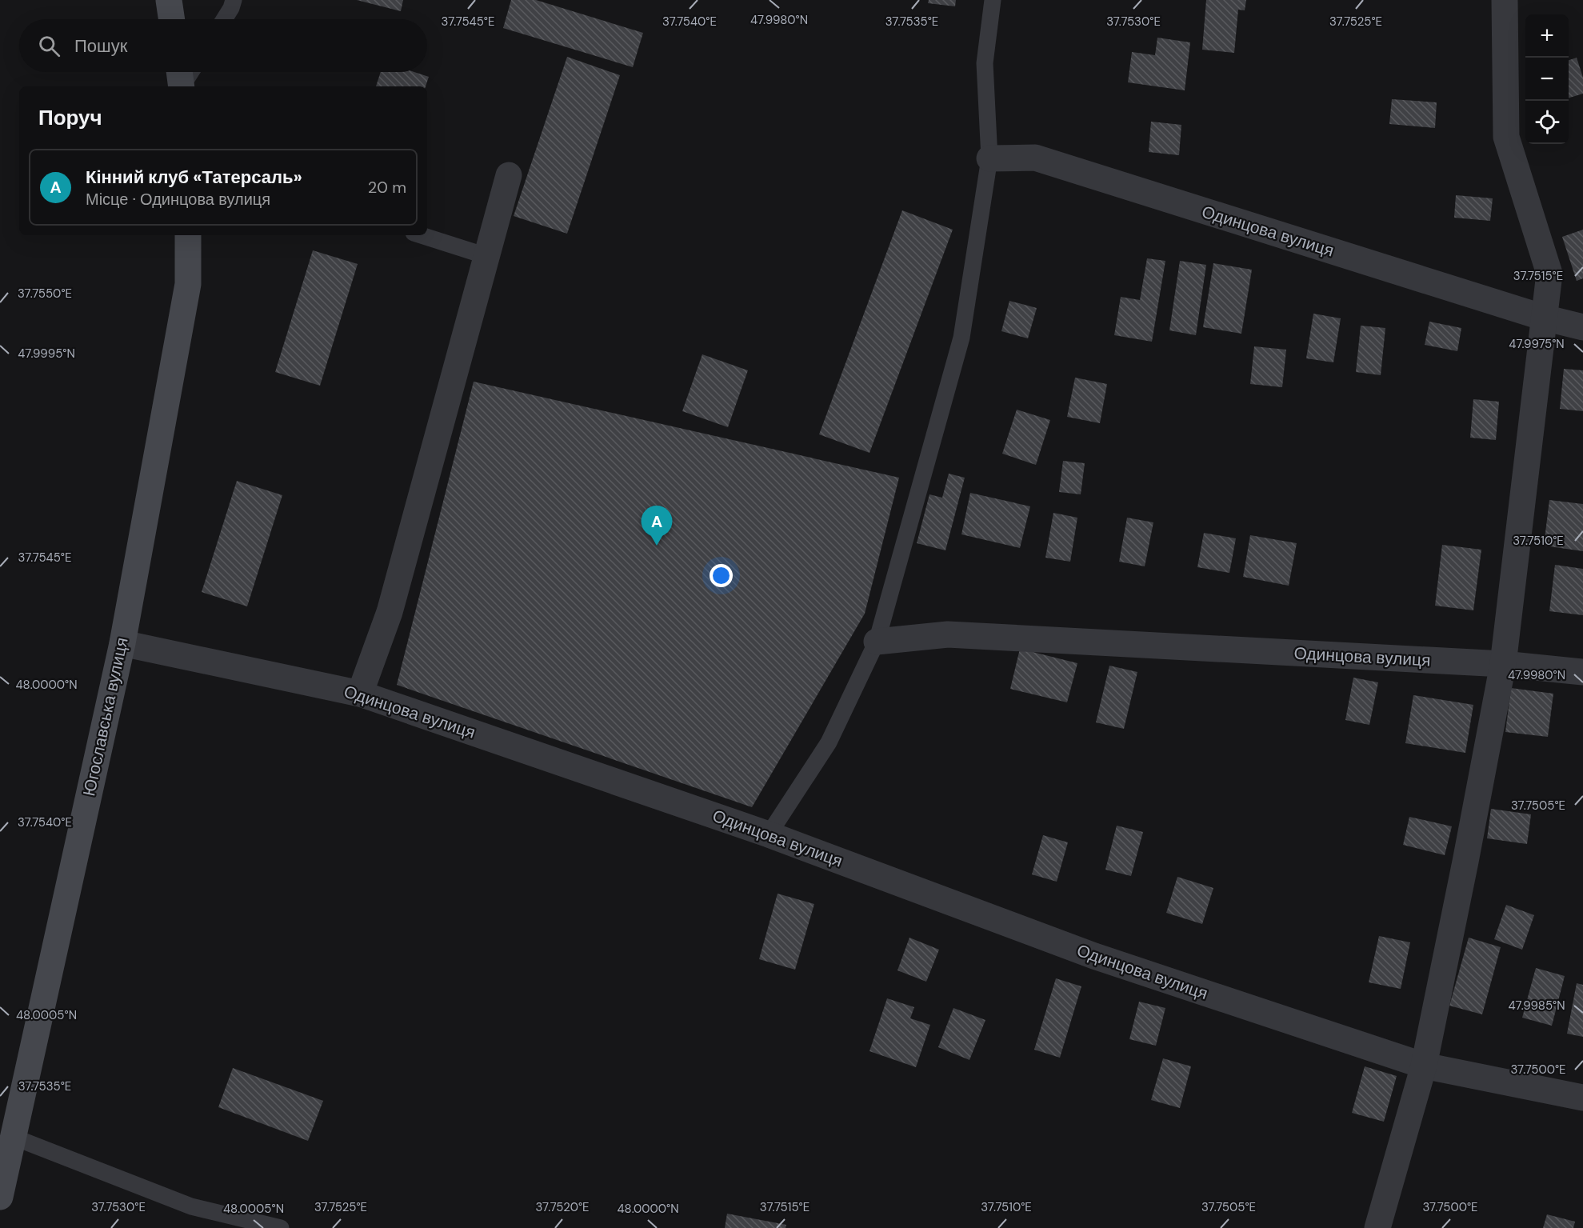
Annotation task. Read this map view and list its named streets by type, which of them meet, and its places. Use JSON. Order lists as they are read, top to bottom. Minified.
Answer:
{"streets":{"main road":["Югославська вулиця"],"street":["Одинцова вулиця"]},"crossings":[["Одинцова вулиця","Югославська вулиця"]],"page":{"map_buttons":["+","−"],"search":"Пошук","heading":"Поруч","list":[{"mark":"A","name":"Кінний клуб «Татерсаль»","note":"Місце · Одинцова вулиця","value":"20 m"}],"pins":"A"},"coordinates":["47.9980°N","37.7545°E","37.7540°E","37.7535°E","37.7530°E","37.7525°E","37.7515°E","37.7550°E","47.9975°N","47.9995°N","37.7510°E","48.0000°N","37.7505°E","47.9985°N","48.0005°N","37.7500°E","37.7520°E"]}
